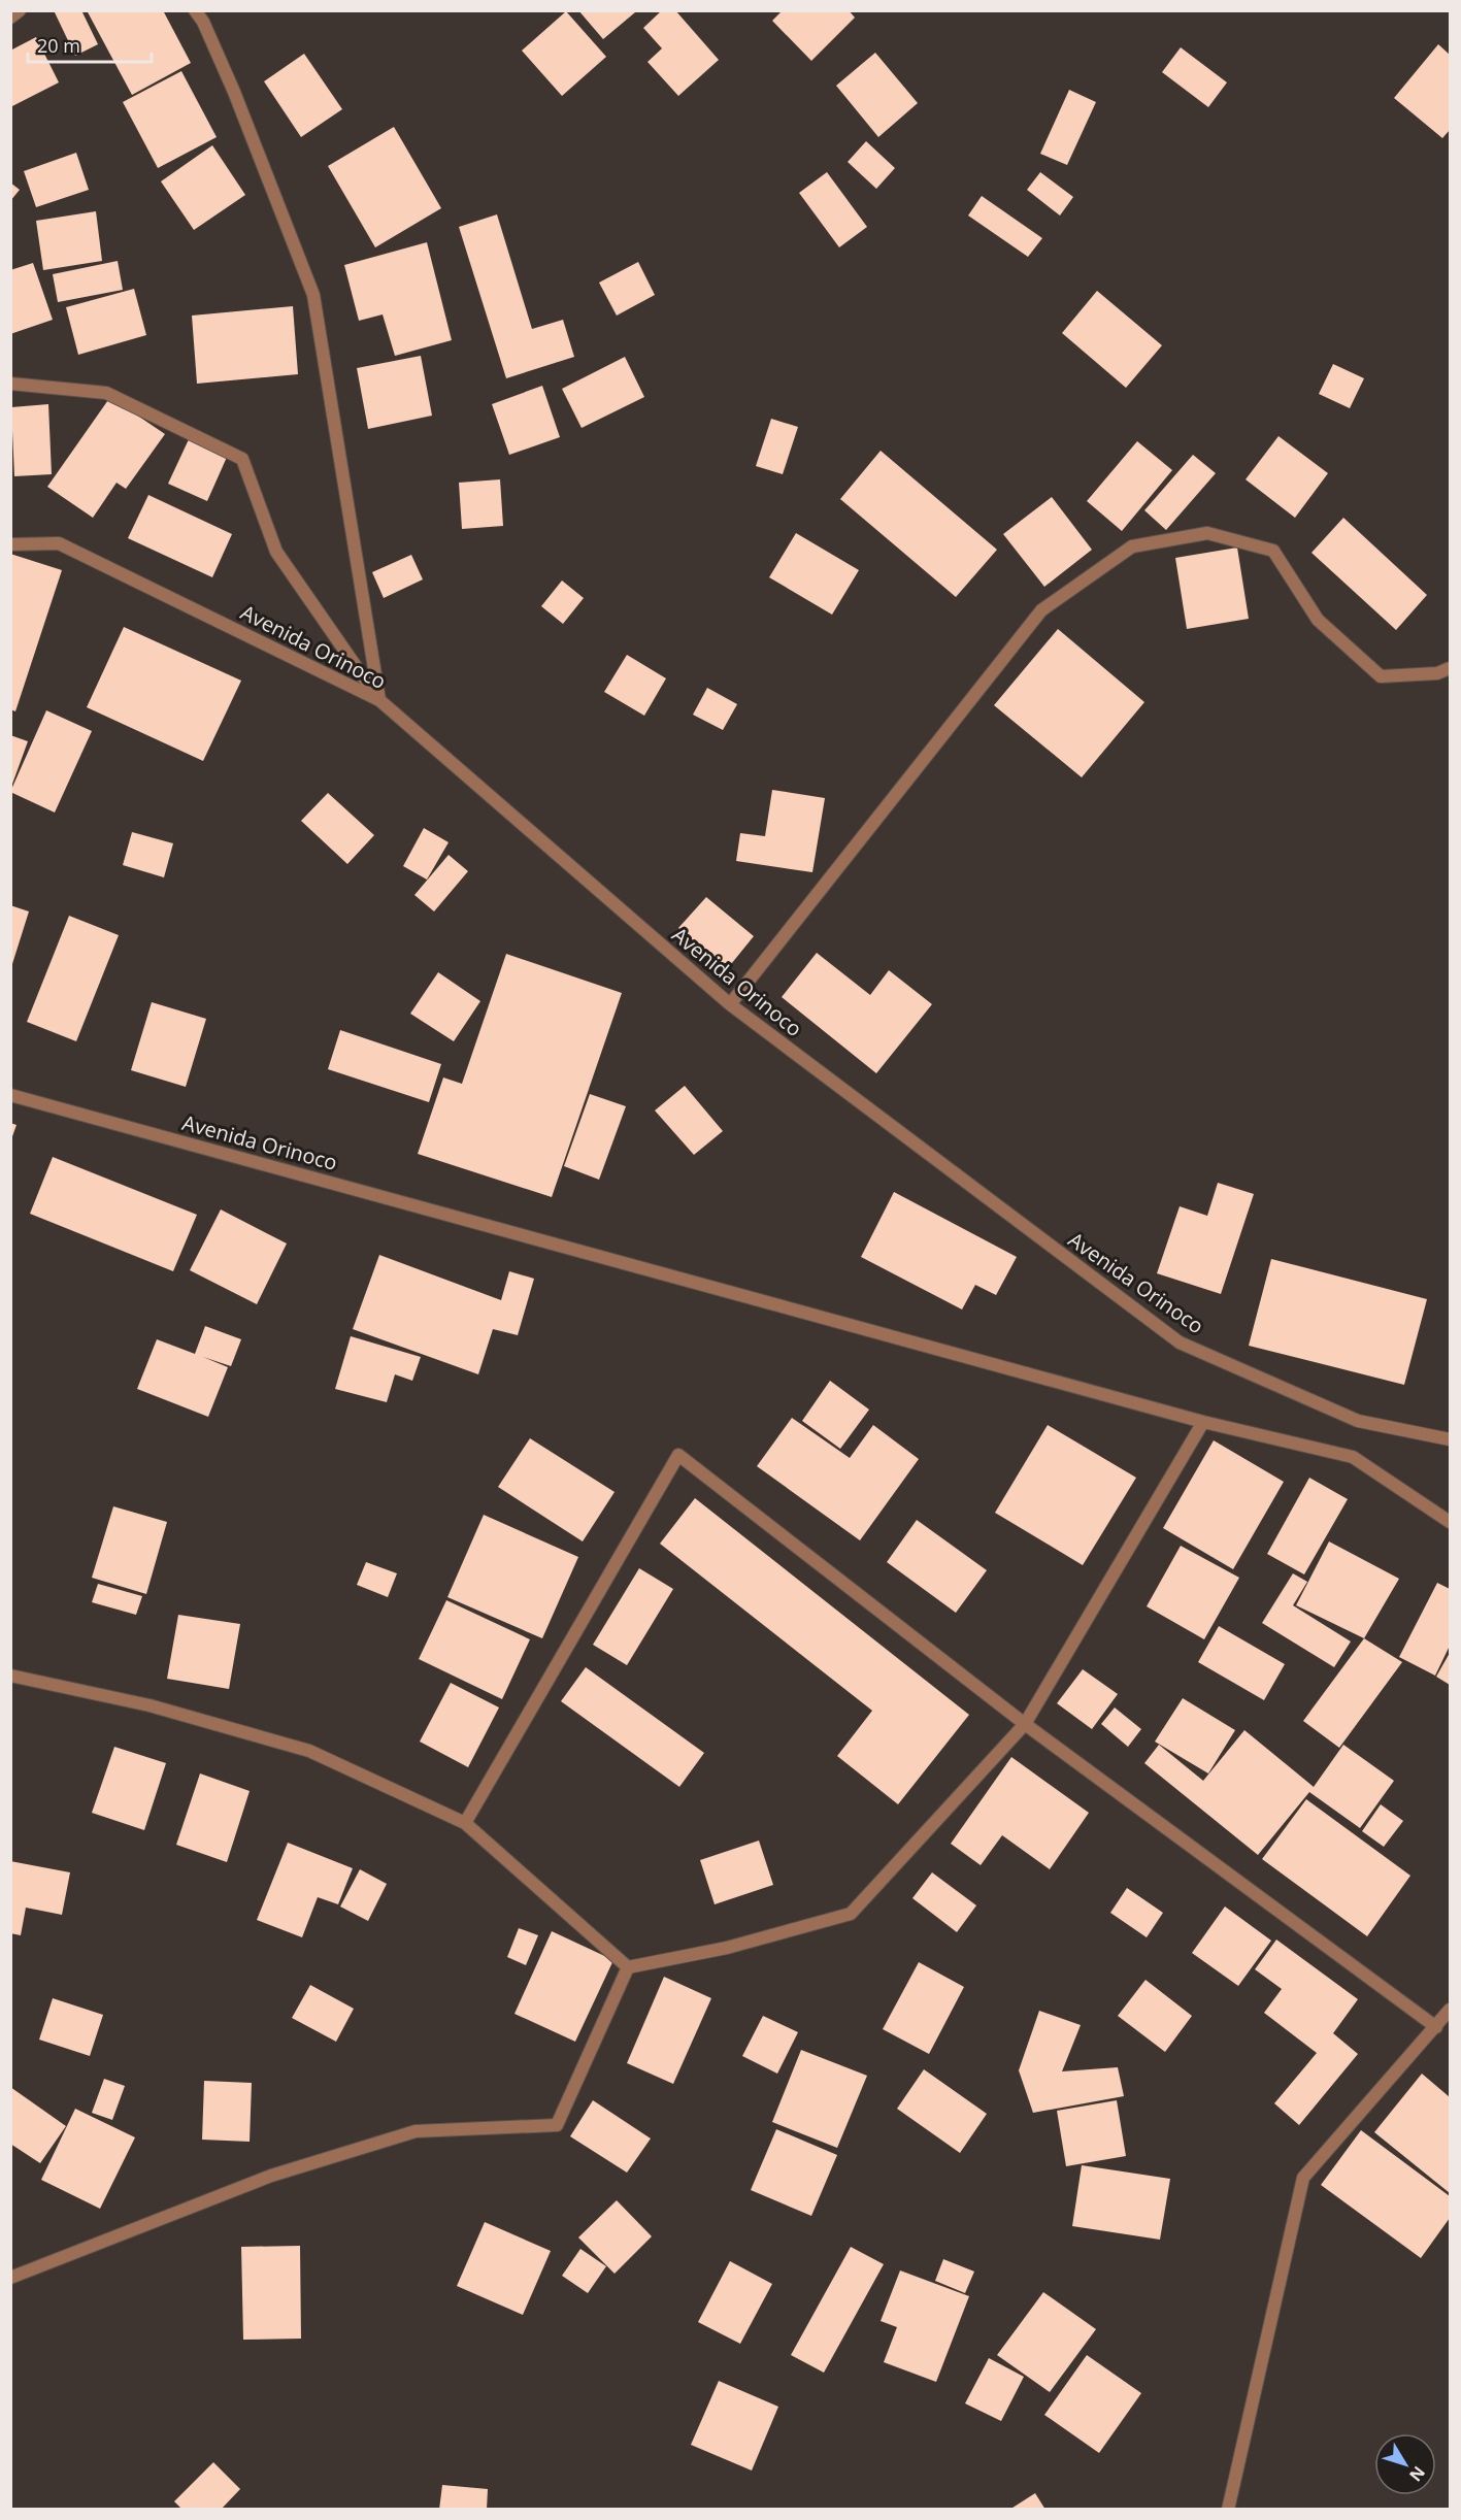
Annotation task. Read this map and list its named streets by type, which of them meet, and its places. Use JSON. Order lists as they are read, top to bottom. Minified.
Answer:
{"streets":{"street":["Avenida Orinoco"]},"scale_bar":"20 m","north":"bottom right"}
